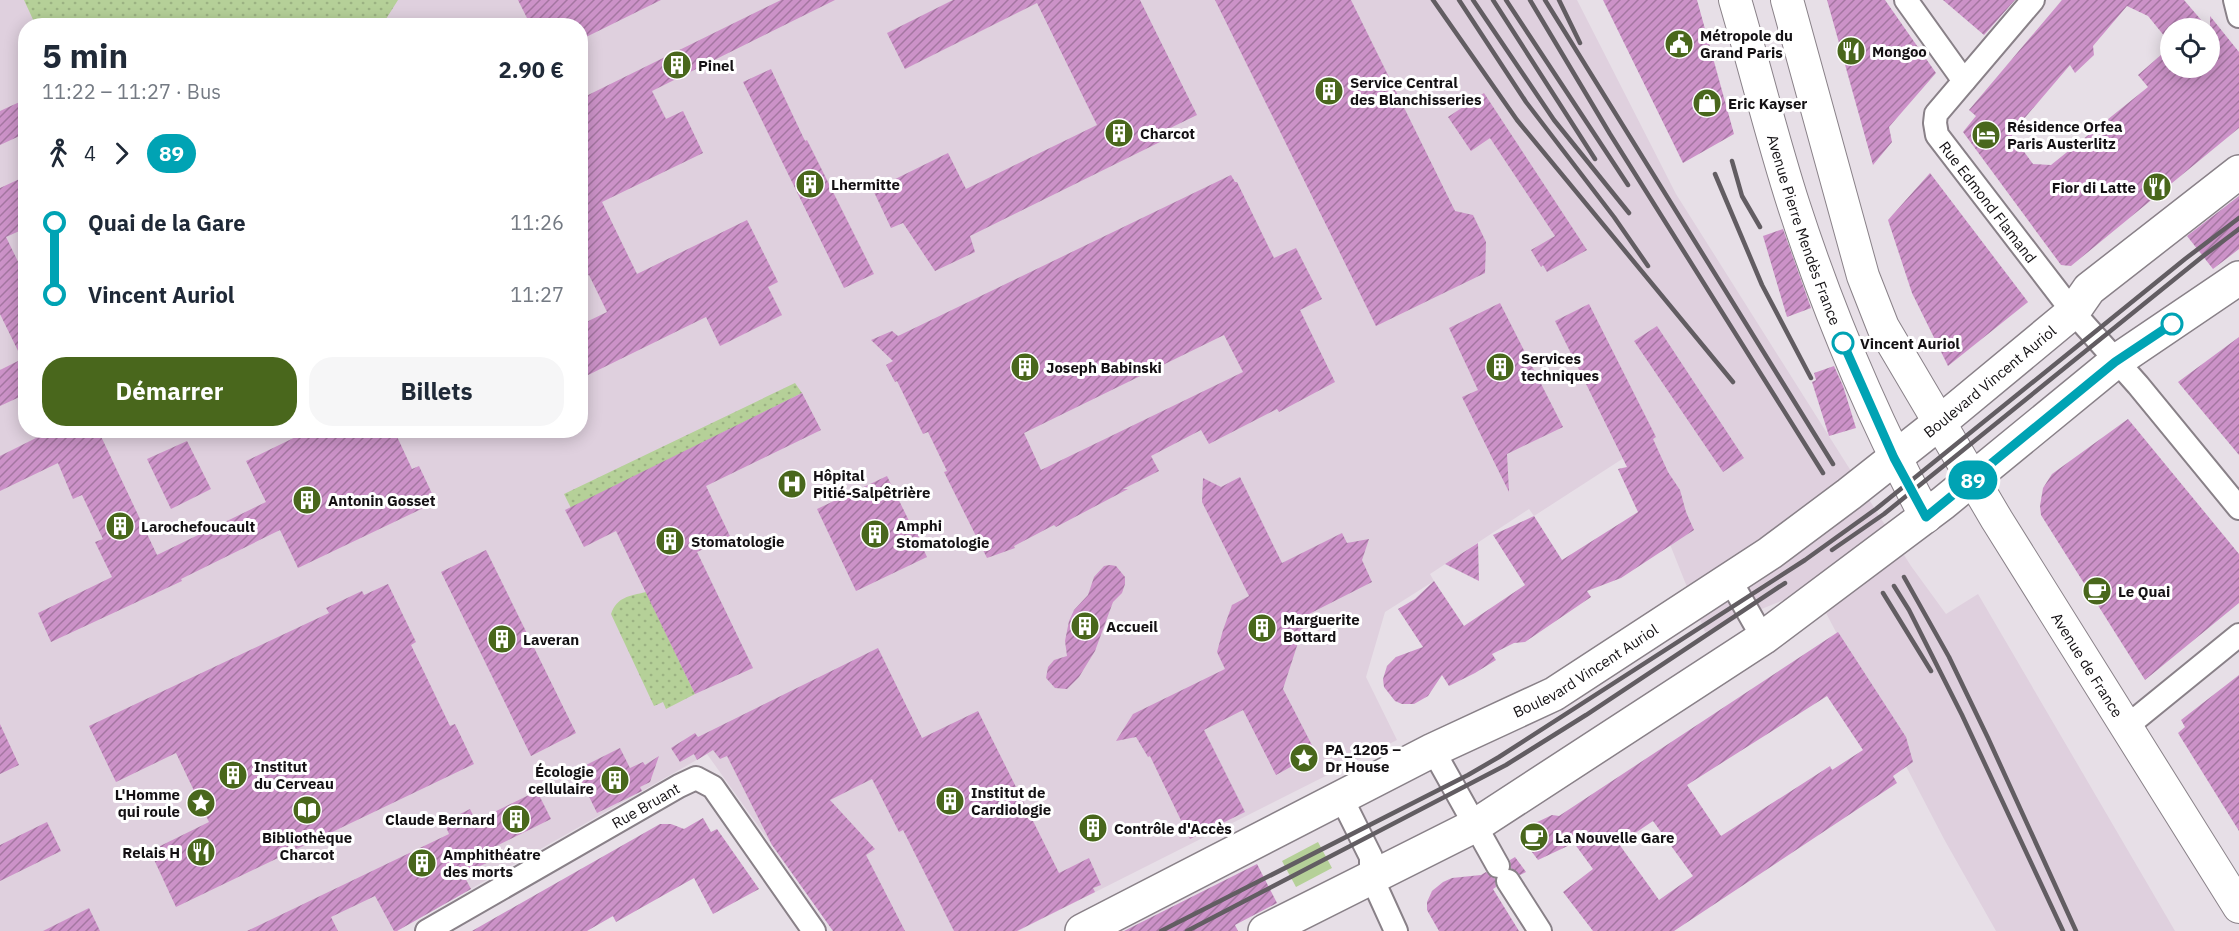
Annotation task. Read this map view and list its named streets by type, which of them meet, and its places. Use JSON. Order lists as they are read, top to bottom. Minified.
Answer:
{"streets":{"main road":["Boulevard Vincent Auriol"],"street":["Rue Edmond Flamand","Avenue Pierre Mendès France","Avenue de France","Rue Bruant"]},"crossings":[["Rue Edmond Flamand","Boulevard Vincent Auriol"],["Avenue Pierre Mendès France","Boulevard Vincent Auriol"],["Boulevard Vincent Auriol","Avenue de France"]],"places":{"public building":["Métropole du Grand Paris"],"restaurant":["Mongoo","Fior di Latte","Relais H"],"building":["Pinel","Service Central des Blanchisseries","Charcot","Lhermitte","Joseph Babinski","Services techniques","Antonin Gosset","Larochefoucault","Amphi Stomatologie","Stomatologie","Accueil","Marguerite Bottard","Laveran","Institut du Cerveau","Écologie cellulaire","Institut de Cardiologie","Claude Bernard","Contrôle d'Accès","Amphithéatre des morts"],"shop":["Eric Kayser"],"hotel":["Résidence Orfea Paris Austerlitz"],"other":["Vincent Auriol"],"hospital":["Hôpital Pitié-Salpêtrière"],"cafe":["Le Quai","La Nouvelle Gare"],"place":["PA_1205 – Dr House","L'Homme qui roule"],"library":["Bibliothèque Charcot"]},"lines":["bus line 89"],"page":{"on_map":"89","heading":["5 min","11:22 – 11:27 · Bus","2.90 €"],"legs":["4","89"],"list":[{"name":"Quai de la Gare","value":"11:26"},{"name":"Vincent Auriol","value":"11:27"}],"buttons":["Démarrer","Billets"]}}
